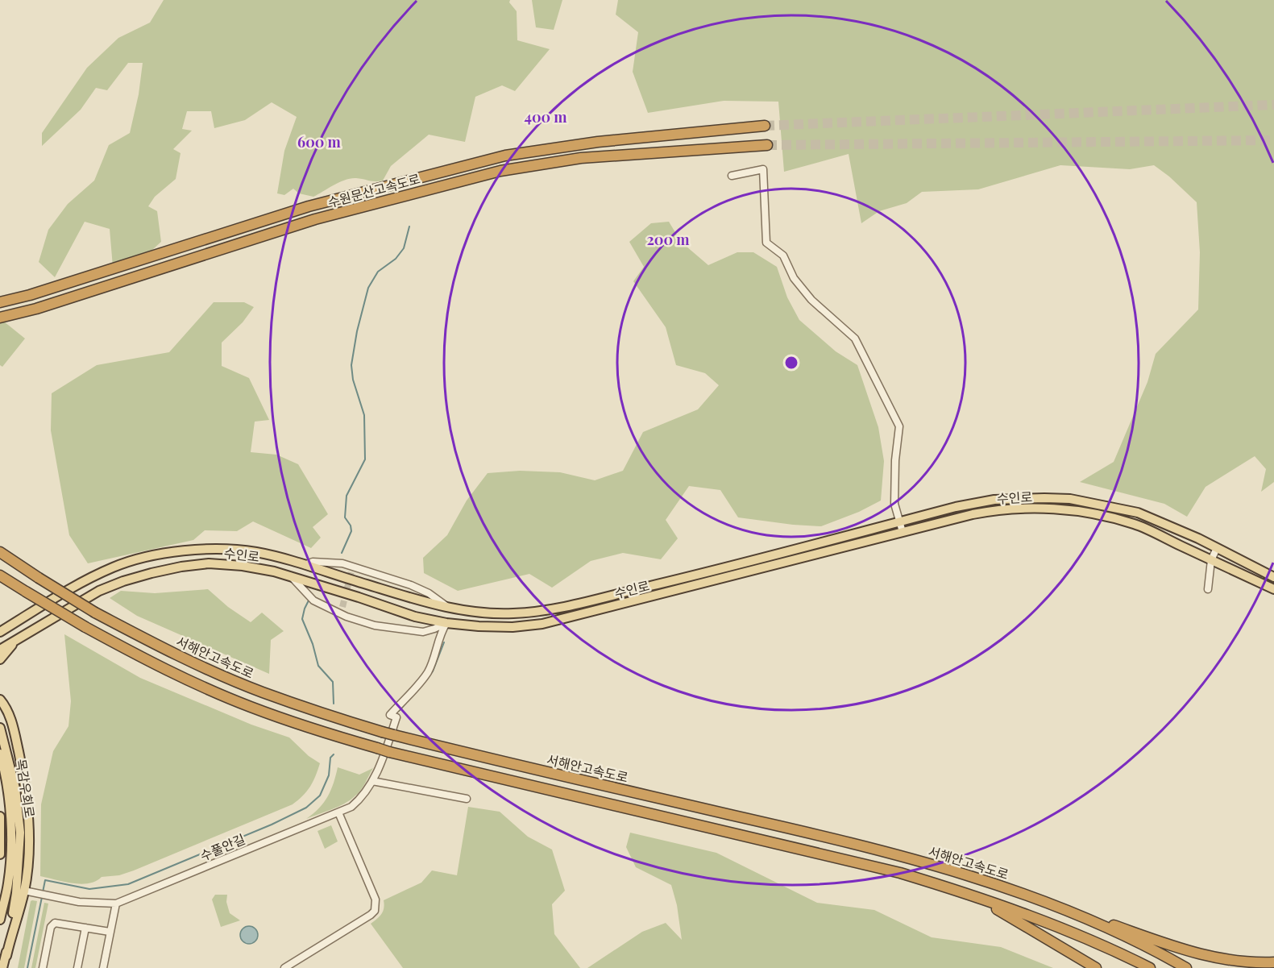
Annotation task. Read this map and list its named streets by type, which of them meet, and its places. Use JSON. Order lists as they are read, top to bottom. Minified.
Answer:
{"streets":{"highway":["수원문산고속도로","서해안고속도로"],"main road":["수인로","목감우회로"],"street":["수풀안길"]},"crossings":[["수인로","수풀안길"]],"rings":["400 m","600 m","200 m"]}
